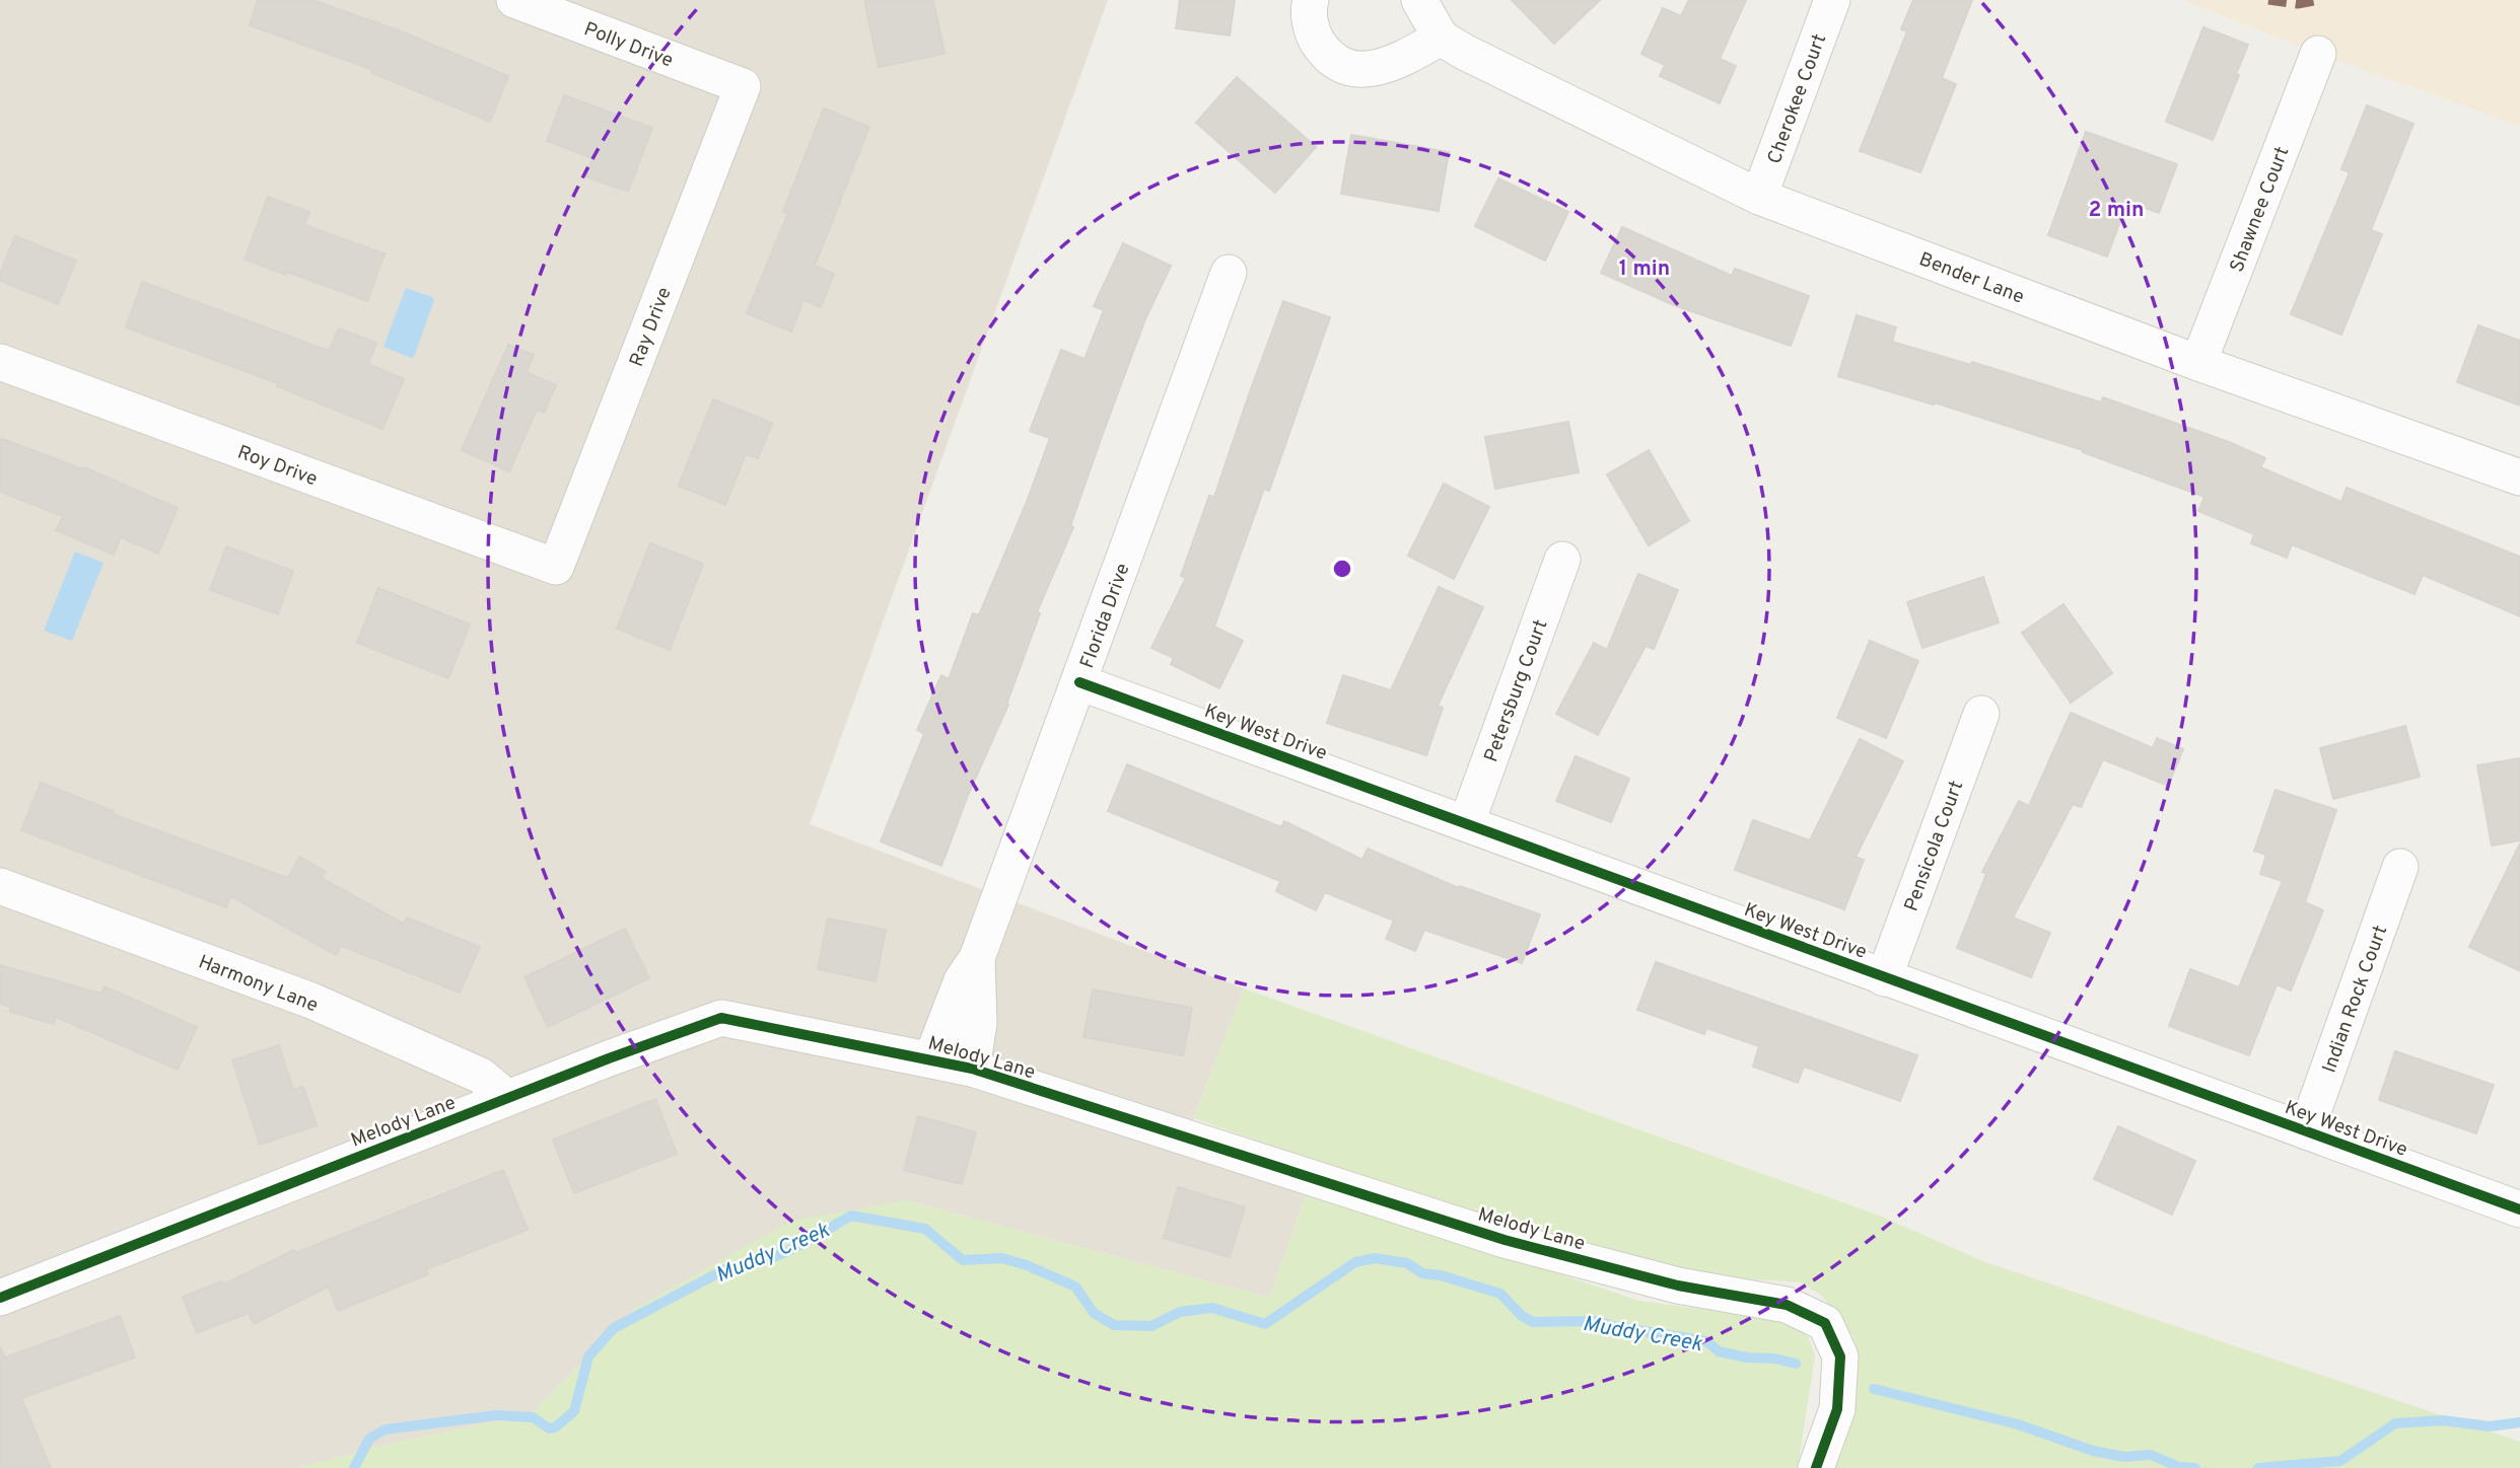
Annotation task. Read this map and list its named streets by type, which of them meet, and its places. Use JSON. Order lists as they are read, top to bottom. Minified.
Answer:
{"streets":{"street":["Polly Drive","Cherokee Court","Shawnee Court","Bender Lane","Ray Drive","Roy Drive","Florida Drive","Petersburg Court","Key West Drive","Pensicola Court","Harmony Lane","Indian Rock Court","Melody Lane"]},"crossings":[["Polly Drive","Ray Drive"],["Cherokee Court","Bender Lane"],["Shawnee Court","Bender Lane"],["Ray Drive","Roy Drive"],["Florida Drive","Key West Drive"],["Florida Drive","Melody Lane"],["Petersburg Court","Key West Drive"],["Key West Drive","Pensicola Court"],["Key West Drive","Indian Rock Court"],["Harmony Lane","Melody Lane"]],"water":["Muddy Creek"],"rings":["2 min","1 min"]}
